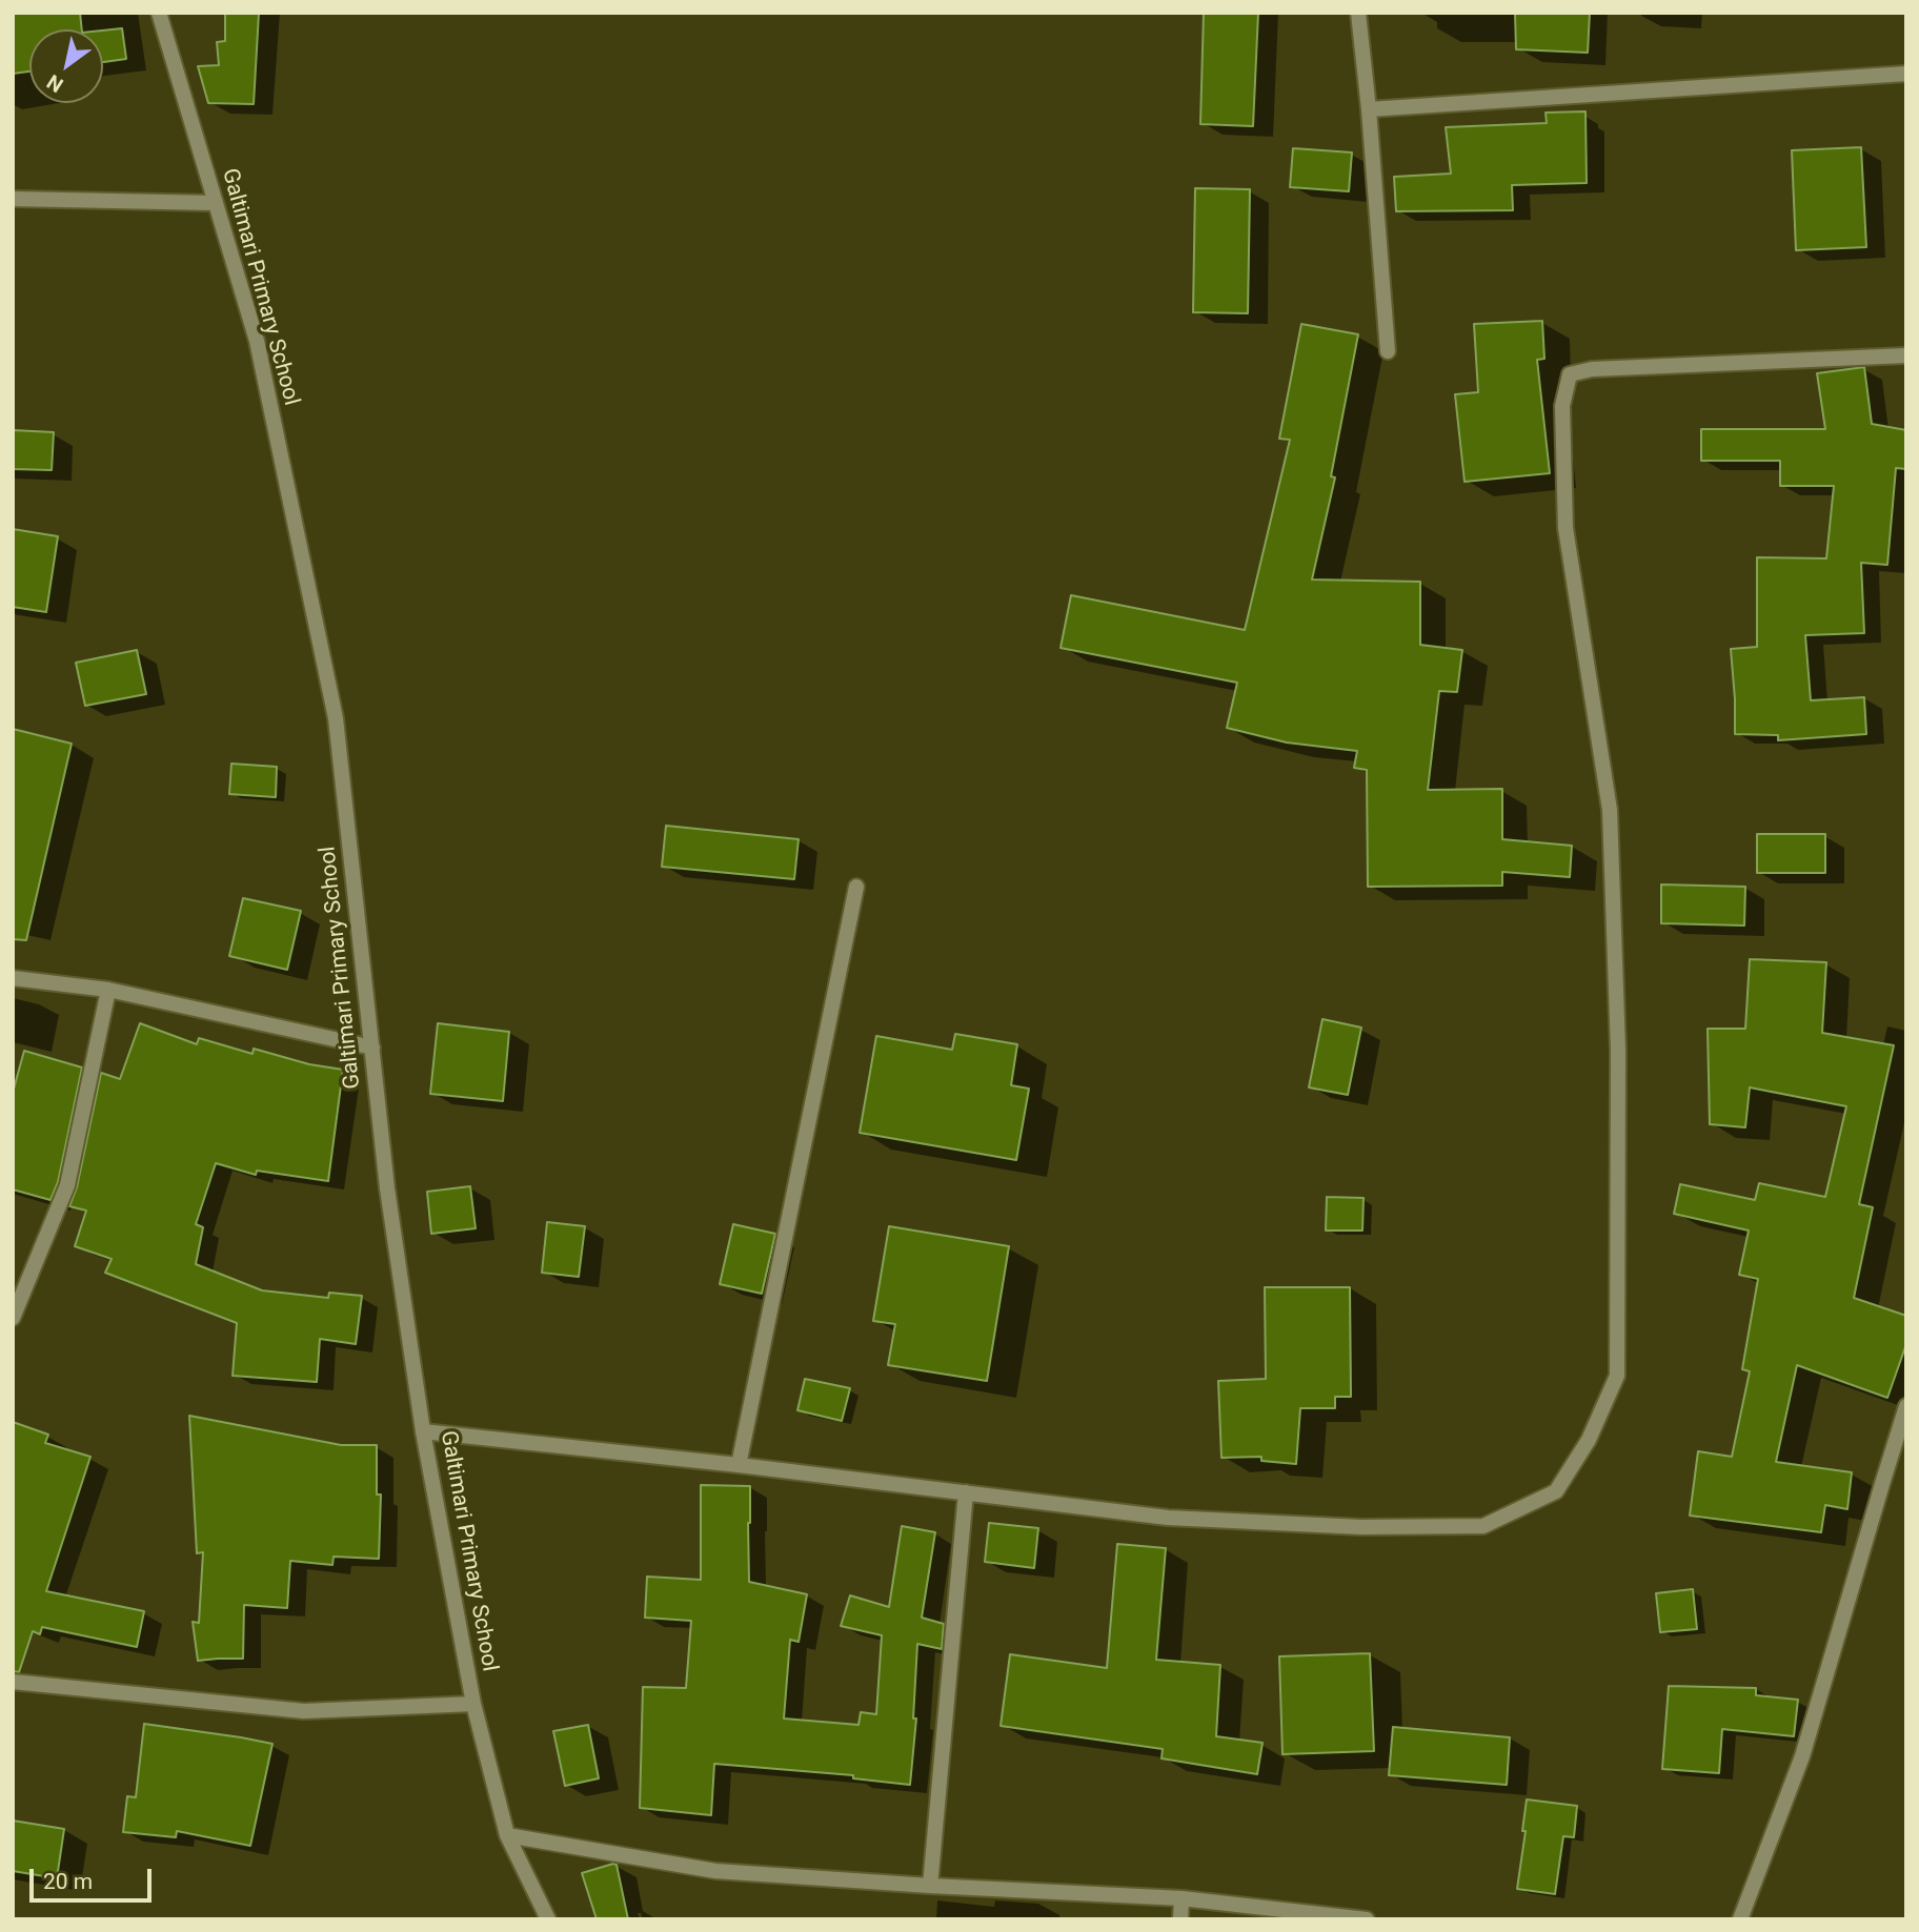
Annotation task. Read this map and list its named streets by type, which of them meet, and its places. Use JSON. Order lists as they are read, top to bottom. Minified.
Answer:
{"streets":{"street":["Galtimari Primary School"]},"scale_bar":"20 m","north":"bottom left"}
